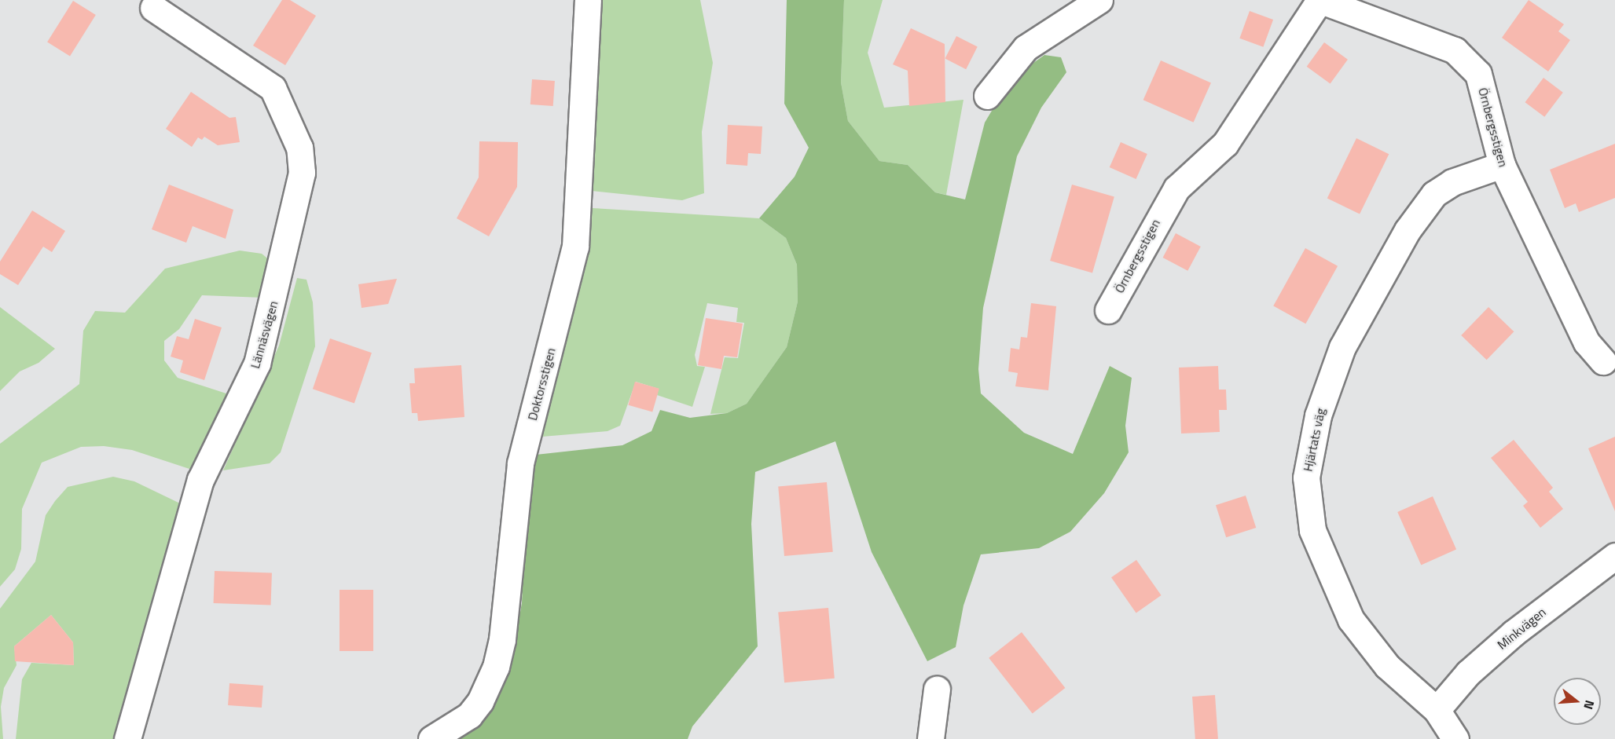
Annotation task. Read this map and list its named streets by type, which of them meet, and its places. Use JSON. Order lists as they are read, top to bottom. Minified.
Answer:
{"streets":{"street":["Örnbergsstigen","Lännäsvägen","Doktorsstigen","Hjärtats väg","Minkvägen"]},"crossings":[["Örnbergsstigen","Hjärtats väg"],["Hjärtats väg","Minkvägen"]],"north":"right"}
